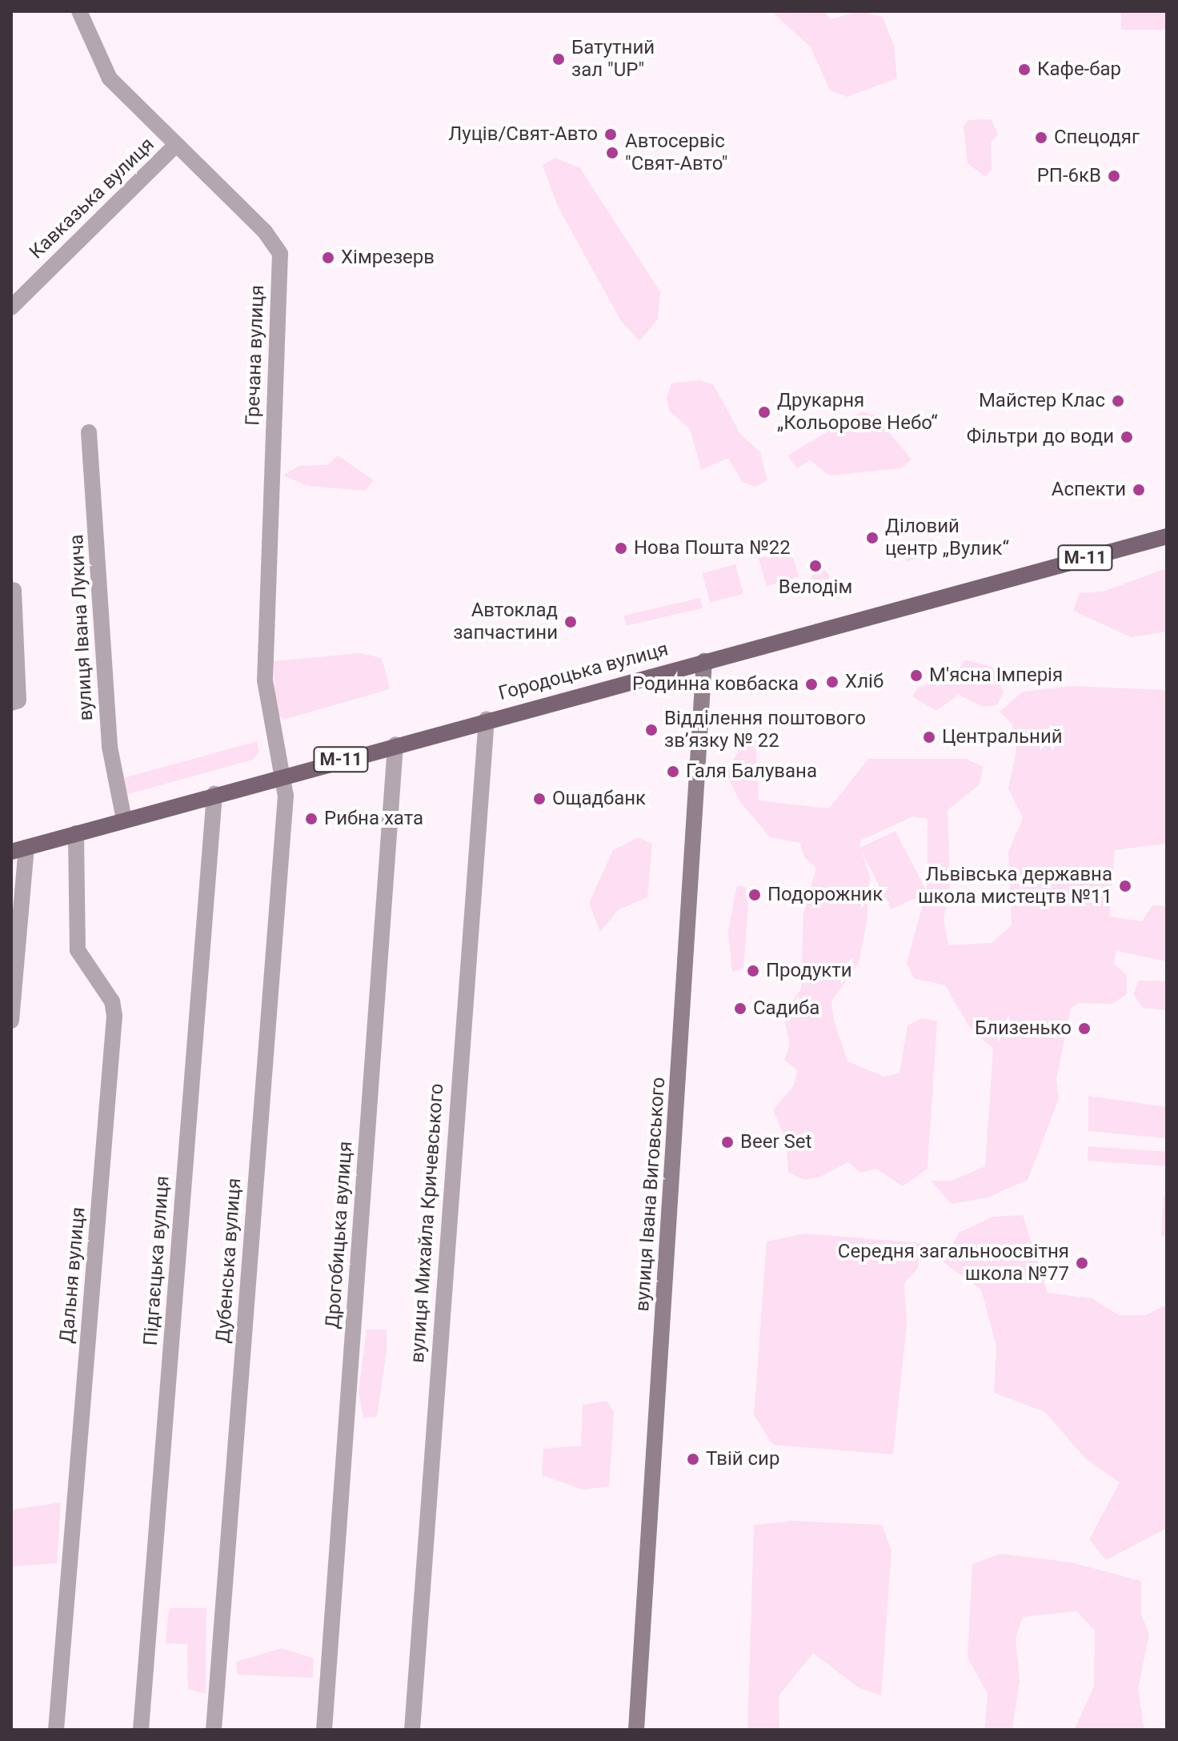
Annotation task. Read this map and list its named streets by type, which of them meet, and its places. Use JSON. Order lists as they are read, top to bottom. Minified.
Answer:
{"streets":{"main road":["М-11","Городоцька вулиця","вулиця Івана Виговського"],"street":["Кавказька вулиця","Гречана вулиця","вулиця Івана Лукича","вулиця Михайла Кричевського","Дрогобицька вулиця","Підгаєцька вулиця","Дубенська вулиця","Дальня вулиця"]},"crossings":[["Кавказька вулиця","Гречана вулиця"],["Гречана вулиця","Городоцька вулиця"],["Гречана вулиця","Дубенська вулиця"],["вулиця Івана Лукича","Городоцька вулиця"],["Городоцька вулиця","вулиця Івана Виговського"],["Городоцька вулиця","вулиця Михайла Кричевського"],["Городоцька вулиця","Дрогобицька вулиця"],["Городоцька вулиця","Підгаєцька вулиця"],["Городоцька вулиця","Дальня вулиця"]],"places":["Батутний зал \"UP\"","Кафе-бар","Луців/Свят-Авто","Спецодяг","Автосервіс \"Свят-Авто\"","РП-6кВ","Хімрезерв","Майстер Клас","Друкарня „Кольорове Небо“","Фільтри до води","Аспекти","Діловий центр „Вулик“","Нова Пошта №22","Велодім","Автоклад запчастини","М'ясна Імперія","Хліб","Родинна ковбаска","Відділення поштового зв’язку № 22","Центральний","Галя Балувана","Ощадбанк","Рибна хата","Львівська державна школа мистецтв №11","Подорожник","Продукти","Садиба","Близенько","Beer Set","Середня загальноосвітня школа №77","Твій сир"]}
